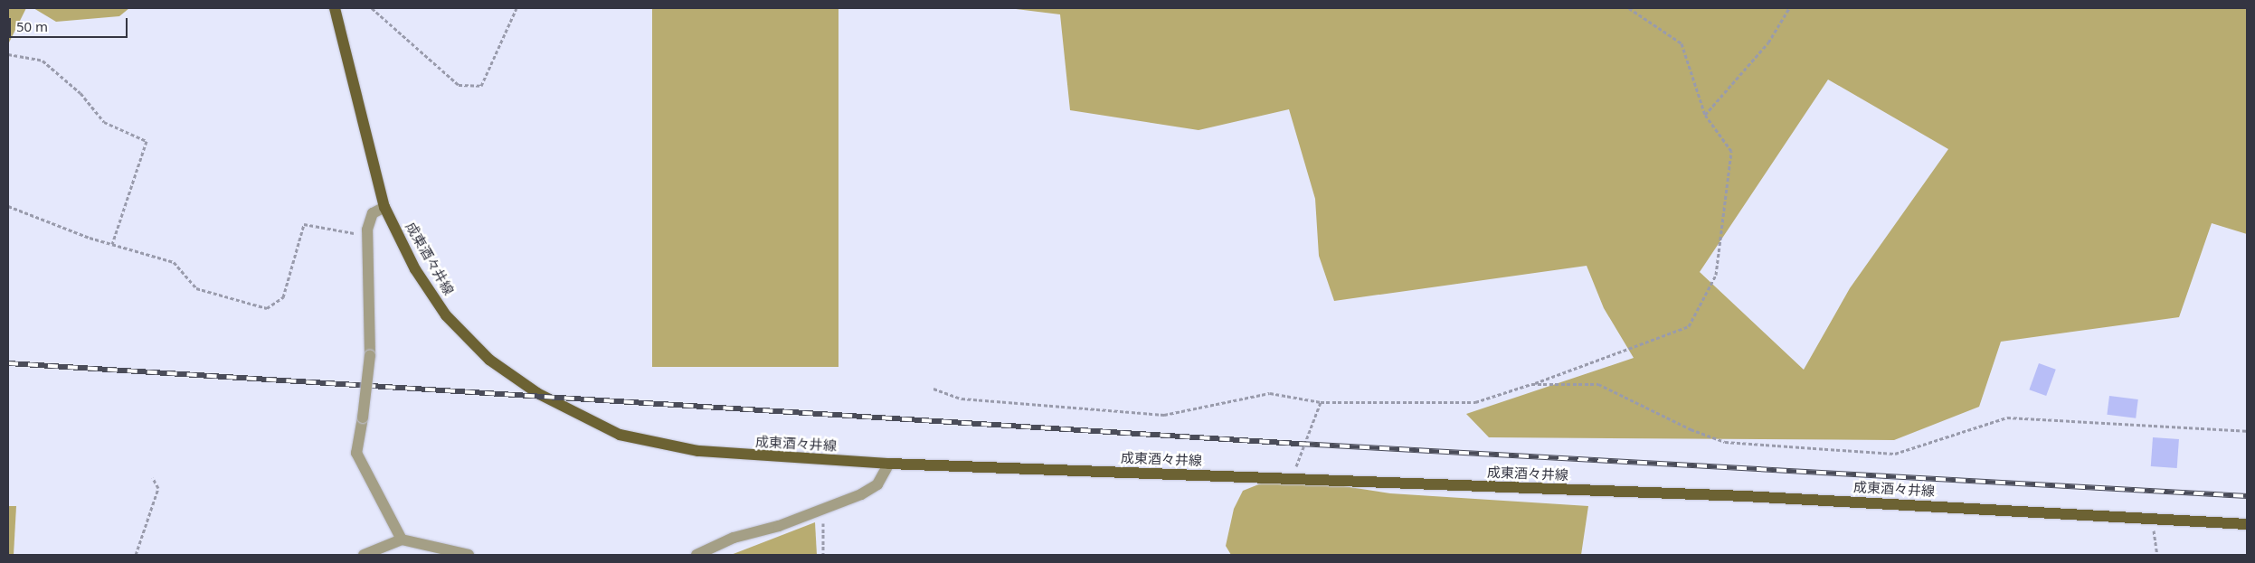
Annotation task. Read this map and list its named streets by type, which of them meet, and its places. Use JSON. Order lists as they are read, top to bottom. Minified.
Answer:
{"streets":{"main road":["成東酒々井線"]},"scale_bar":"50 m"}
